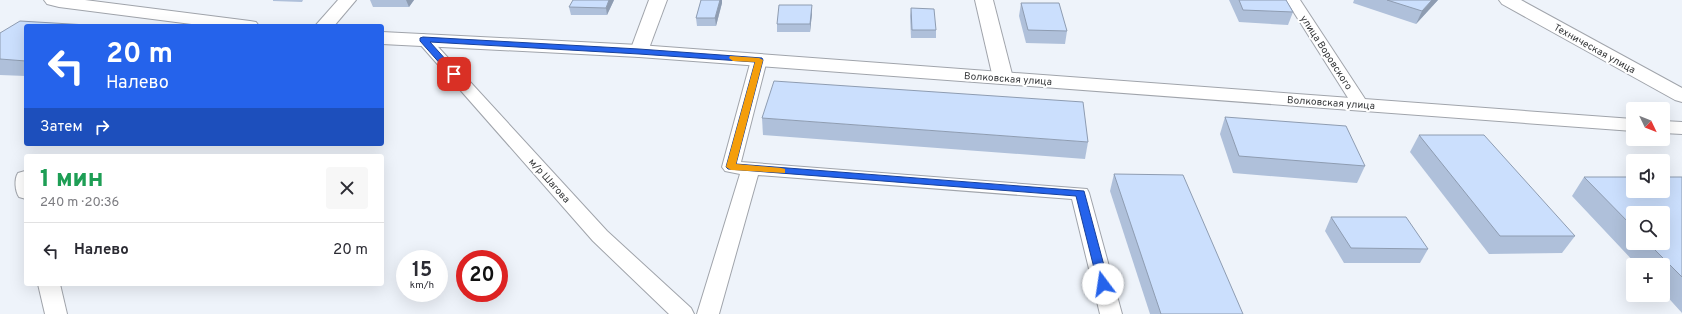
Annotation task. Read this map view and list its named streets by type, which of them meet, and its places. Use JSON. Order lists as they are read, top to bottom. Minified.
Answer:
{"streets":{"main road":["Техническая улица","Волковская улица"],"lane":["улица Воровского","м/р Шагова"]},"crossings":[["улица Воровского","Волковская улица"],["Волковская улица","м/р Шагова"]],"north":"bottom right","page":{"turn":["20 m","Налево"],"map_buttons":"+","then":"Затем","heading":["1 мин","240 m · 20:36"],"list":[{"name":"Налево","value":"20 m"}],"speed":"15 km/h","limit":"20"}}
